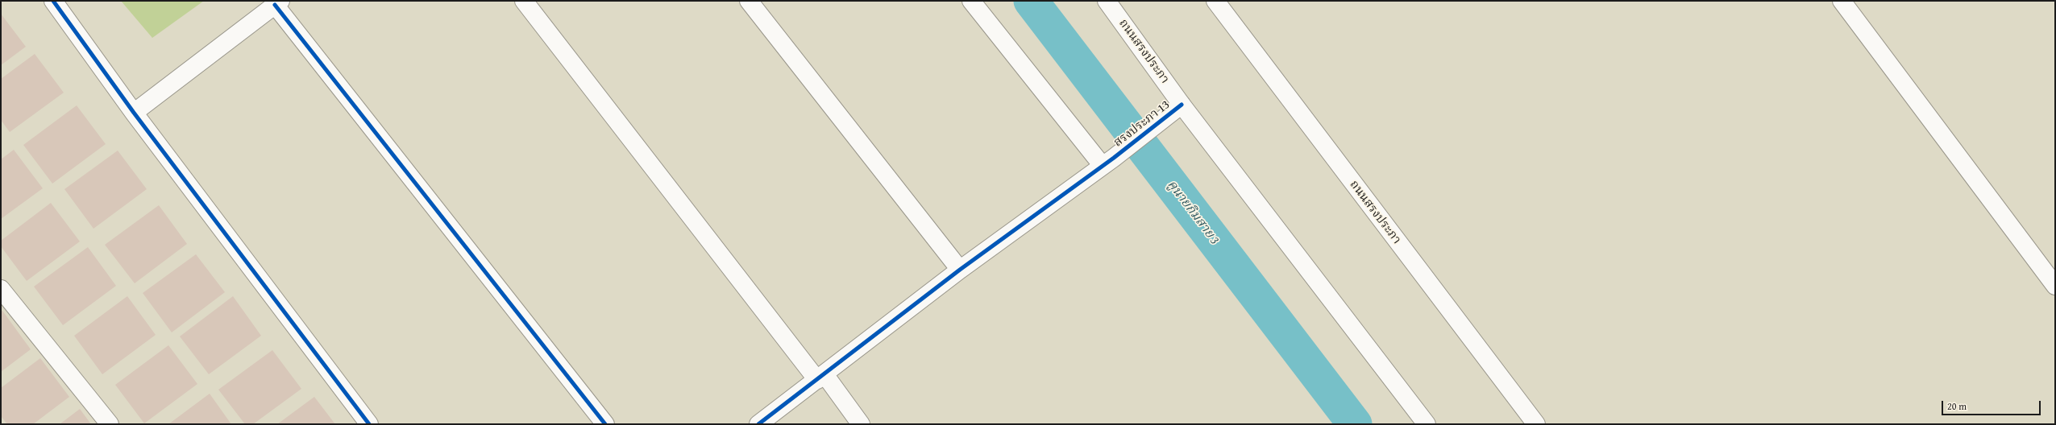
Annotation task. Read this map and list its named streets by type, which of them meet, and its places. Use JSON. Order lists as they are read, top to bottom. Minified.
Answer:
{"streets":{"street":["ถนนสรงประภา","สรงประภา 13"]},"crossings":[["ถนนสรงประภา","สรงประภา 13"]],"water":["คูนายกิมสาย 3"],"scale_bar":"20 m"}
